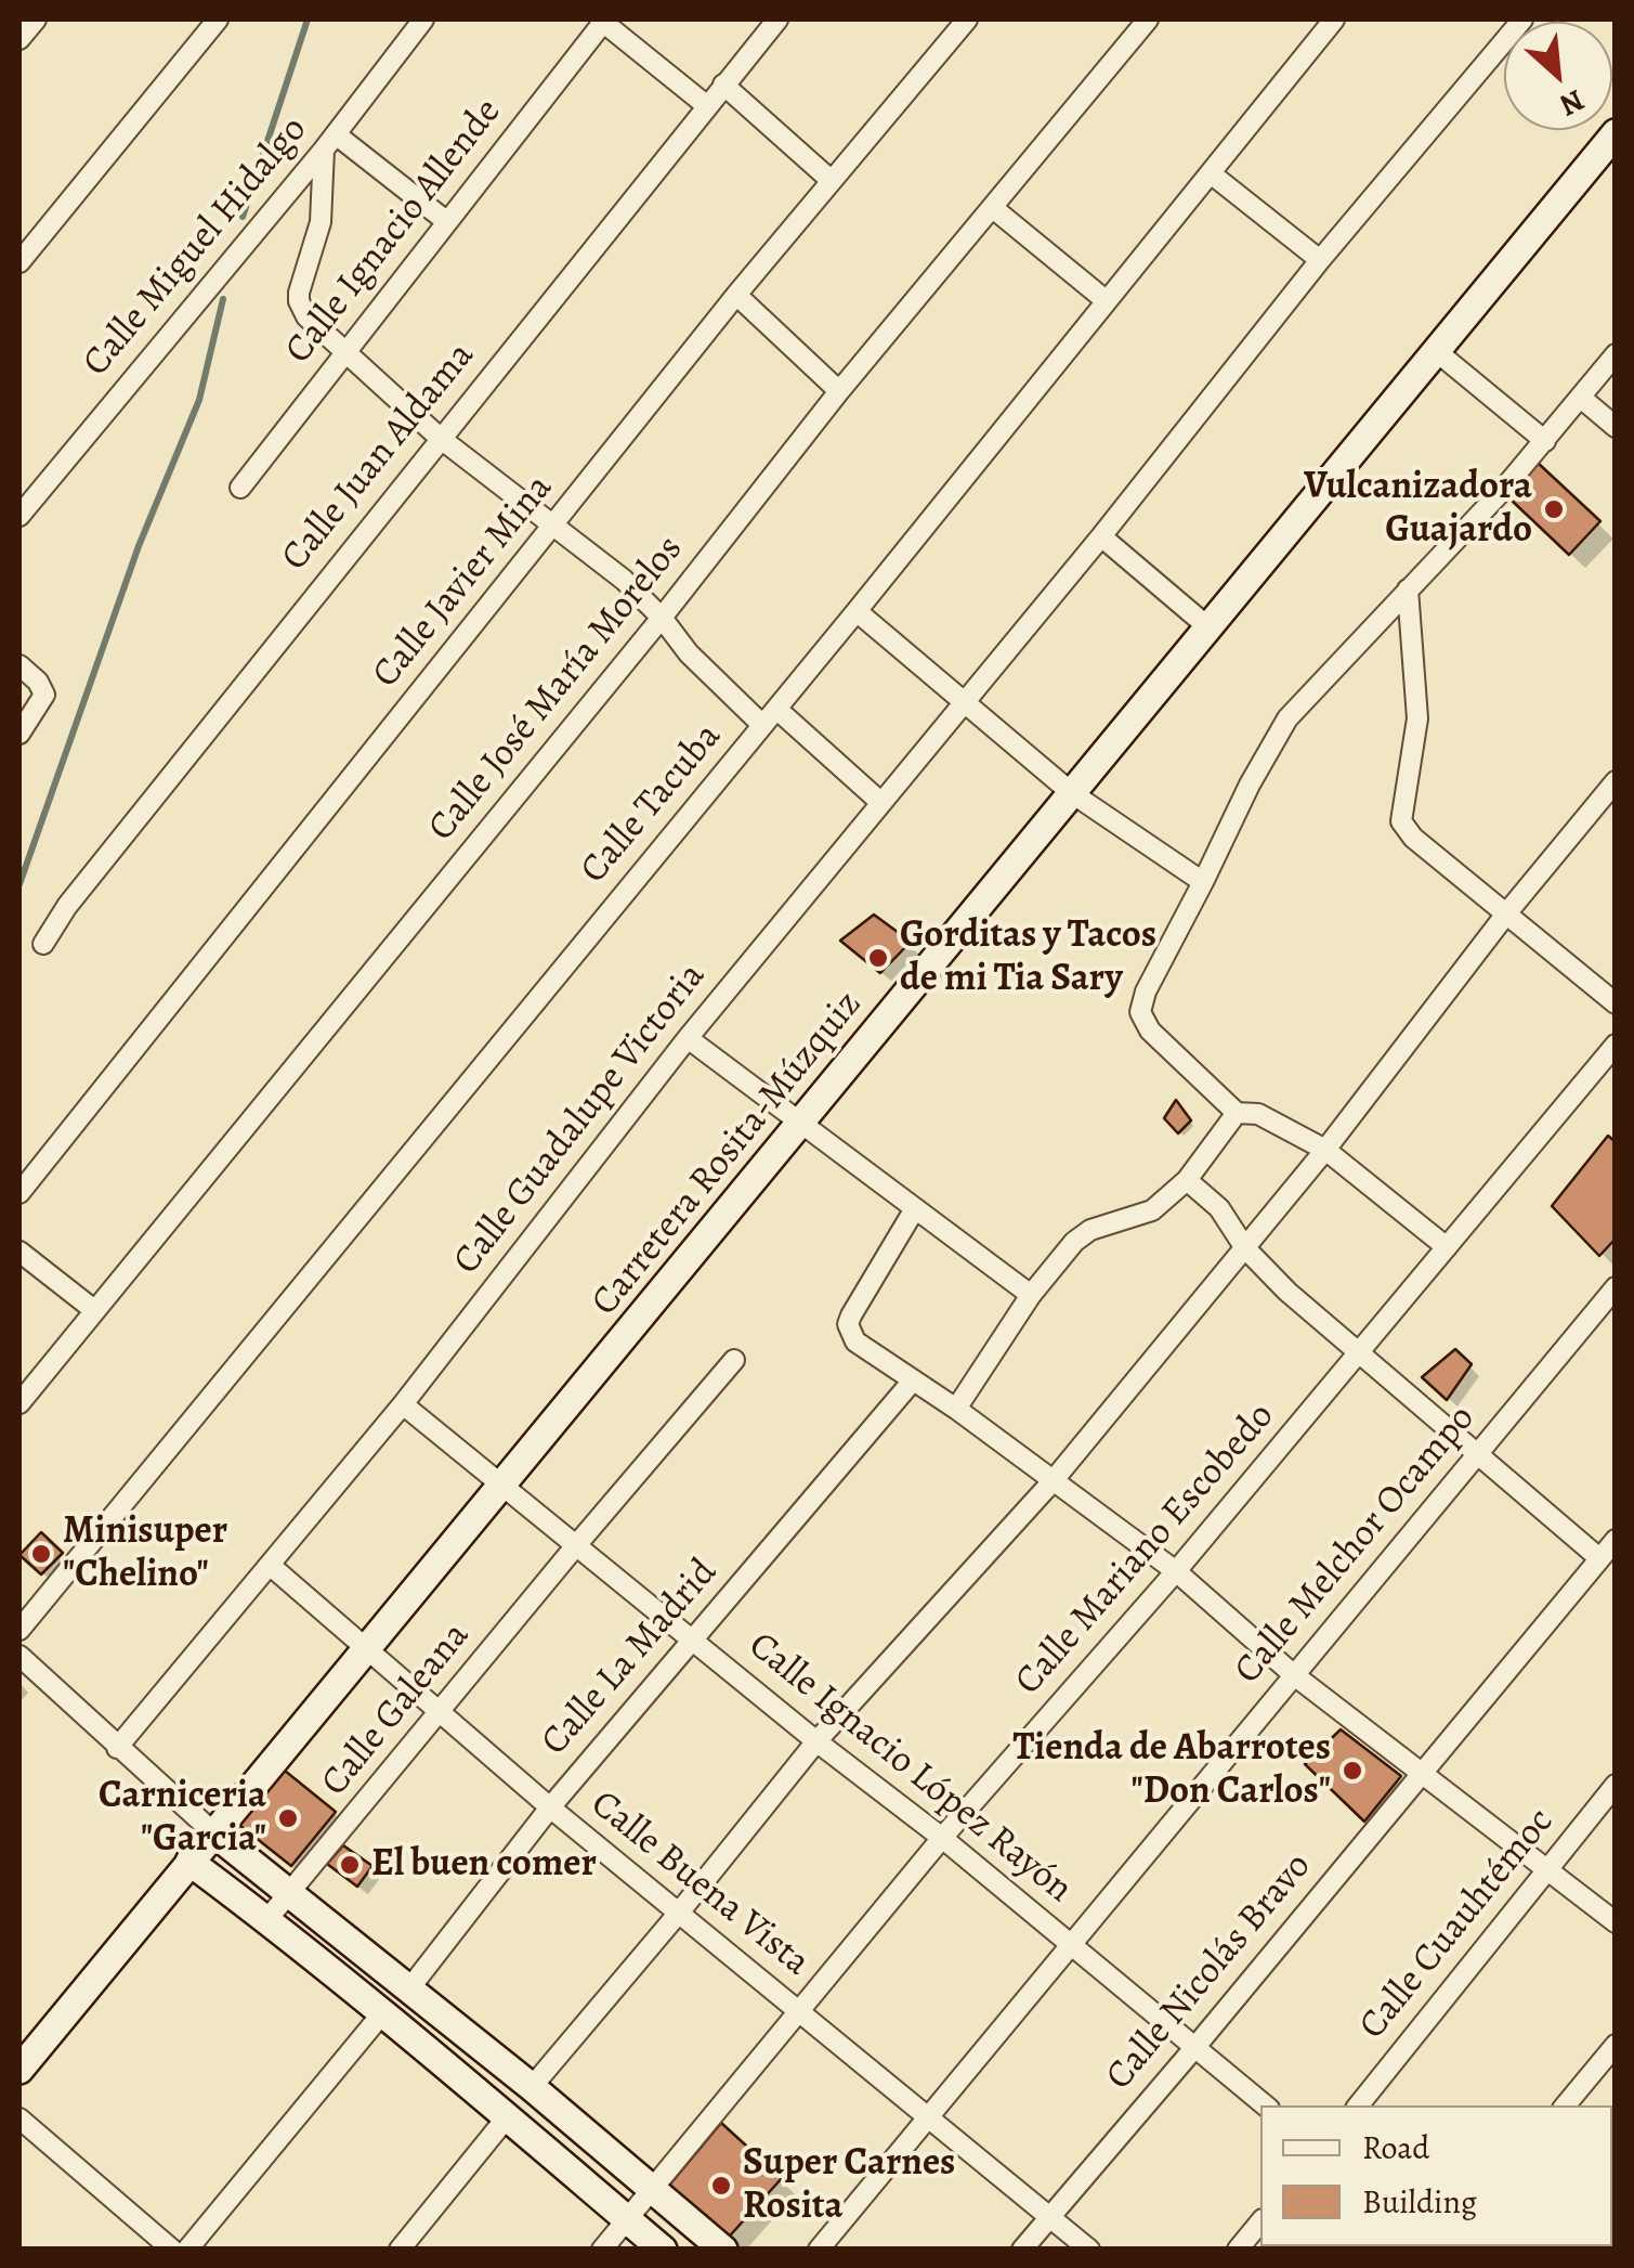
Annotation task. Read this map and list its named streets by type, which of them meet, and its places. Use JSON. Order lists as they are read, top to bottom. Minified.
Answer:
{"streets":{"main road":["Carretera Rosita-Múzquiz"],"street":["Calle Ignacio Allende","Calle Miguel Hidalgo","Calle Juan Aldama","Calle Javier Mina","Calle José María Morelos","Calle Tacuba","Calle Guadalupe Victoria","Calle Melchor Ocampo","Calle Mariano Escobedo","Calle La Madrid","Calle Galeana","Calle Ignacio López Rayón","Calle Buena Vista","Calle Cuauhtémoc","Calle Nicolás Bravo"]},"crossings":[["Calle Guadalupe Victoria","Calle Ignacio López Rayón"],["Calle Guadalupe Victoria","Calle Buena Vista"],["Carretera Rosita-Múzquiz","Calle Ignacio López Rayón"],["Carretera Rosita-Múzquiz","Calle Buena Vista"],["Calle Melchor Ocampo","Calle Ignacio López Rayón"],["Calle Melchor Ocampo","Calle Buena Vista"],["Calle Mariano Escobedo","Calle Ignacio López Rayón"],["Calle Mariano Escobedo","Calle Buena Vista"],["Calle La Madrid","Calle Ignacio López Rayón"],["Calle La Madrid","Calle Buena Vista"],["Calle Galeana","Calle Ignacio López Rayón"],["Calle Galeana","Calle Buena Vista"],["Calle Ignacio López Rayón","Calle Nicolás Bravo"],["Calle Buena Vista","Calle Nicolás Bravo"]],"places":["Vulcanizadora Guajardo","Gorditas y Tacos de mi Tia Sary","Minisuper \"Chelino\"","Tienda de Abarrotes \"Don Carlos\"","Carniceria \"Garcia\"","El buen comer","Super Carnes Rosita"],"legend":["Road","Building"],"north":"bottom right"}
